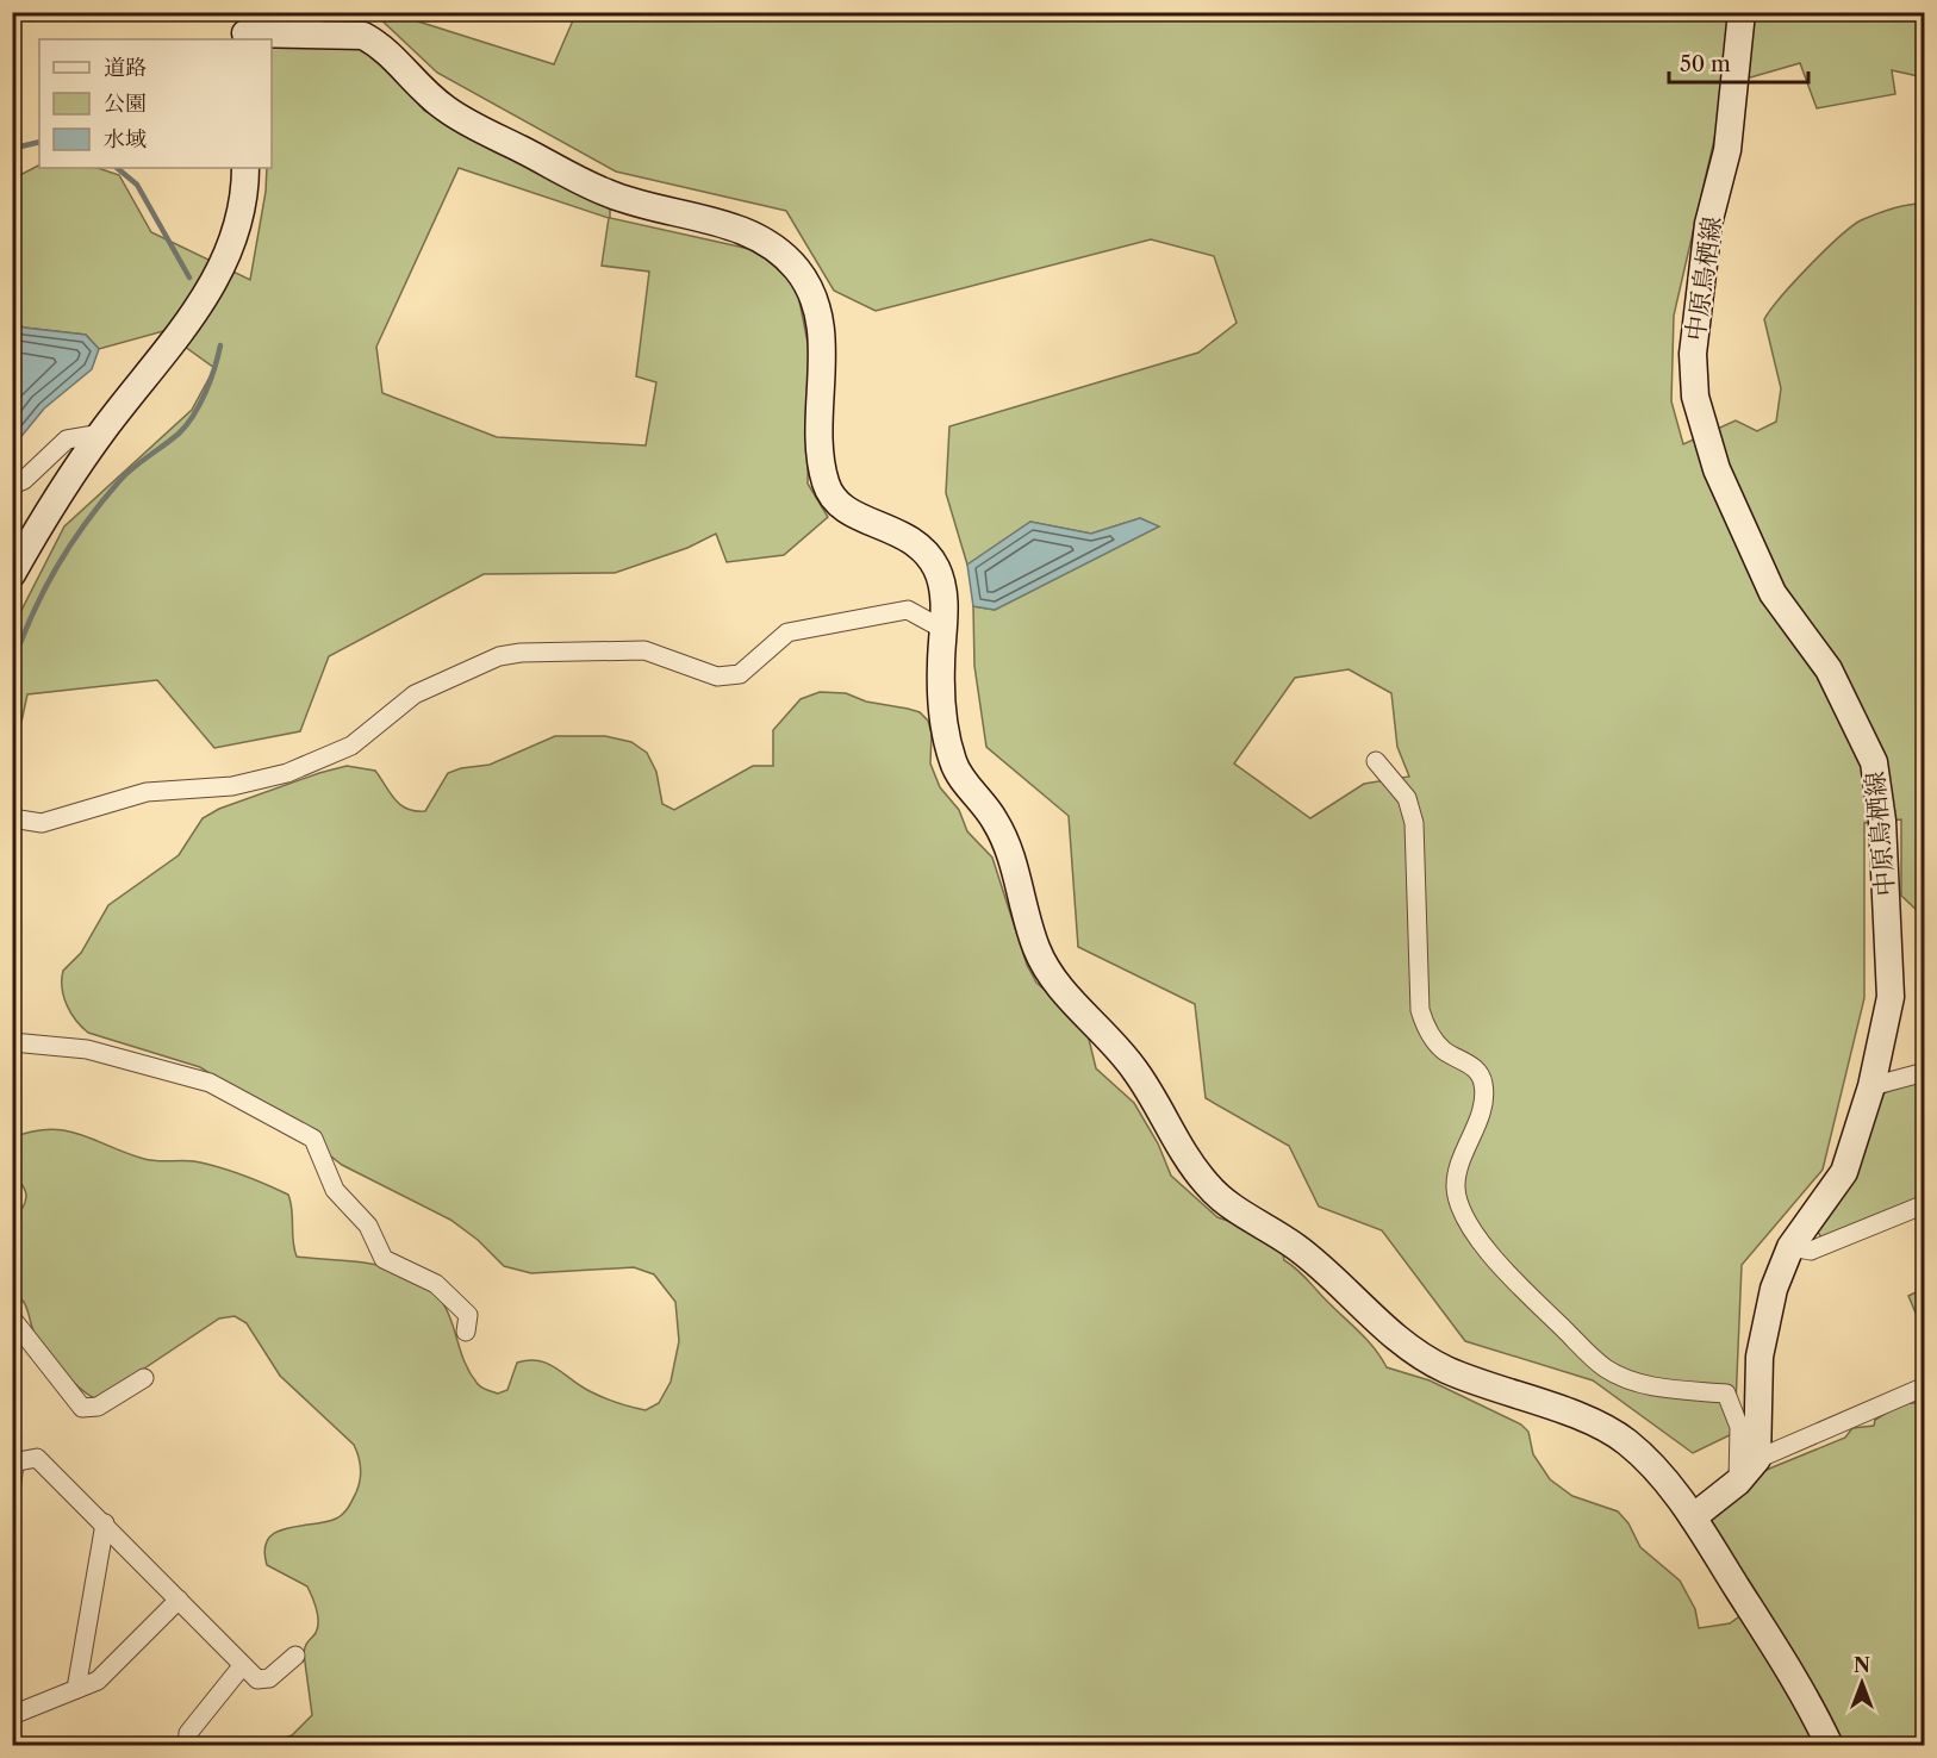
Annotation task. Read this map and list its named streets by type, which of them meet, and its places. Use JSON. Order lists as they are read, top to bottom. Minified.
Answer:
{"streets":{"street":["中原鳥栖線"]},"legend":["道路","公園","水域"],"scale_bar":"50 m","north":"top"}
